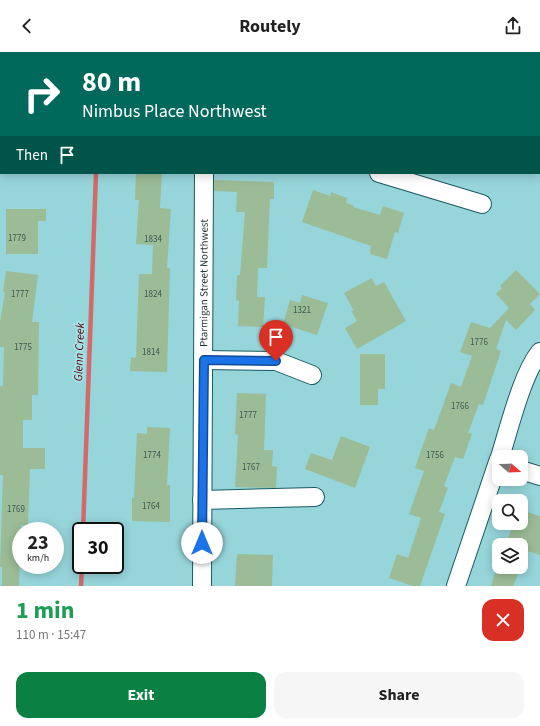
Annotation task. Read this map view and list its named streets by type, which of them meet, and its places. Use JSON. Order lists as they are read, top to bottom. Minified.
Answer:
{"streets":{"street":["Ptarmigan Street Northwest"]},"water":["Glenn Creek"],"house_numbers":["1779","1834","1777","1824","1321","1776","1775","1814","1766","1777","1774","1756","1767","1764","1769"],"north":"right","page":{"header":"Routely","turn":["80 m","Nimbus Place Northwest"],"then":"Then","speed":"23 km/h","limit":"30","heading":["1 min","110 m · 15:47"],"buttons":["Exit","Share"]}}
